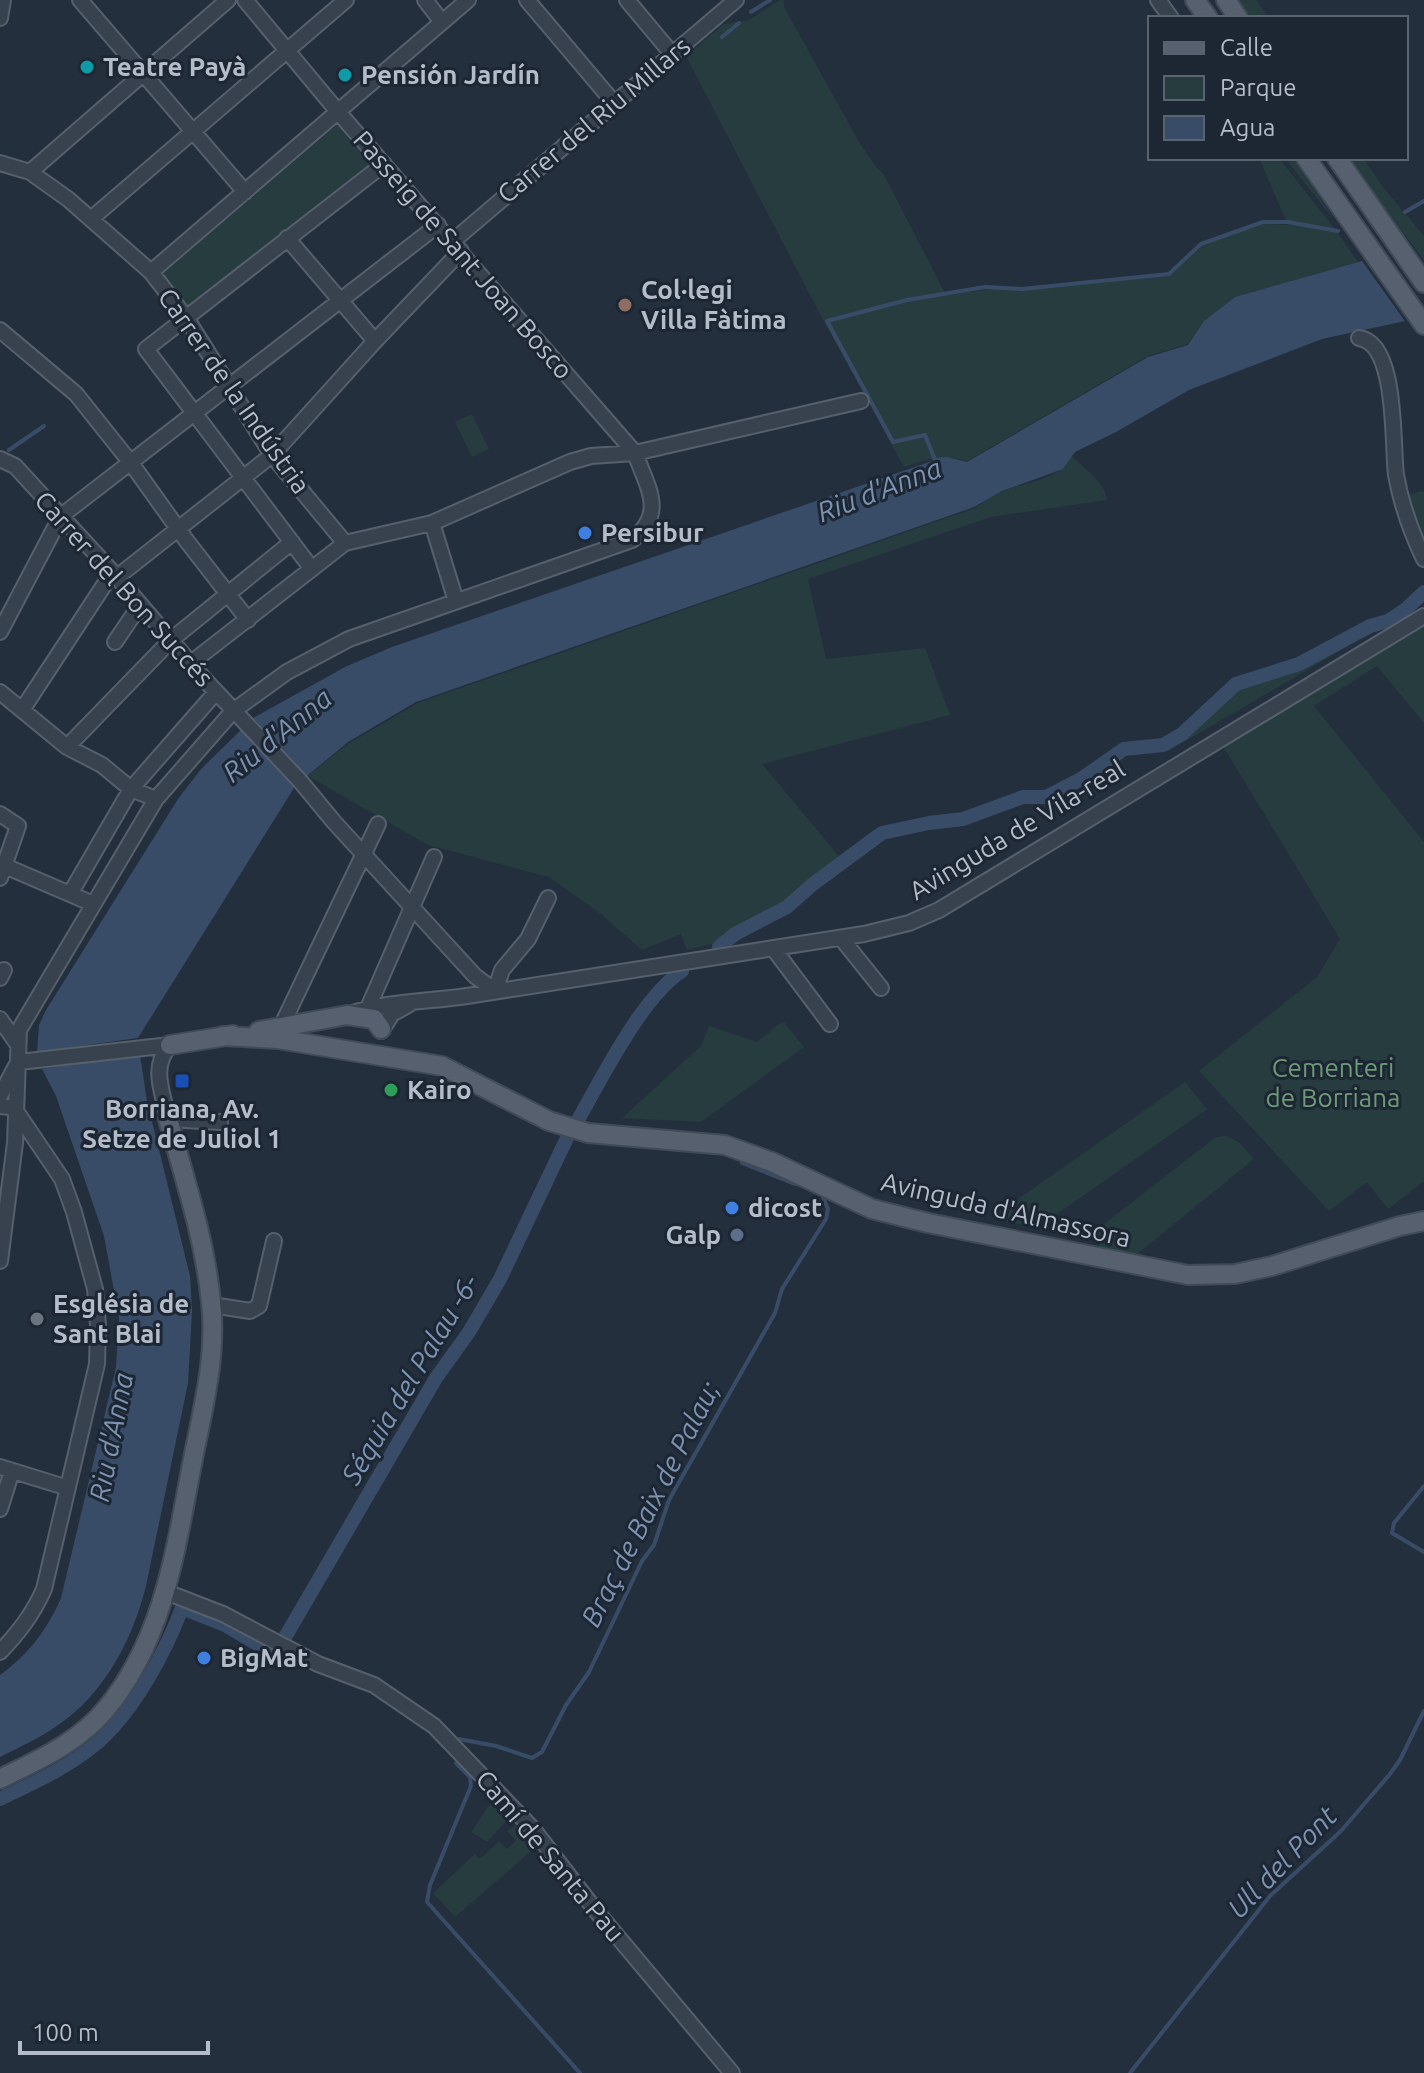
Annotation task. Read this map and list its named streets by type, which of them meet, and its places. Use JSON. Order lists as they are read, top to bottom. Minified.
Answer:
{"streets":{"main road":["Avinguda de Vila-real","Avinguda d'Almassora"],"street":["Carrer del Riu Millars","Passeig de Sant Joan Bosco","Carrer de la Indústria","Carrer del Bon Succés","Camí de Santa Pau"]},"crossings":[["Carrer del Riu Millars","Passeig de Sant Joan Bosco"],["Carrer del Riu Millars","Carrer de la Indústria"],["Carrer del Riu Millars","Carrer del Bon Succés"],["Carrer del Bon Succés","Avinguda de Vila-real"],["Avinguda de Vila-real","Avinguda d'Almassora"]],"water":["Riu d'Anna","Séquia del Palau -6-","Braç de Baix de Palau;","Ull del Pont"],"parks":["Cementeri de Borriana"],"places":{"other":["Teatre Payà","Pensión Jardín","Col·legi Villa Fàtima","Persibur","Kairo","dicost","Galp","Església de Sant Blai","BigMat"],"transit":["Borriana, Av. Setze de Juliol 1"]},"legend":["Calle","Parque","Agua"],"scale_bar":"100 m"}
